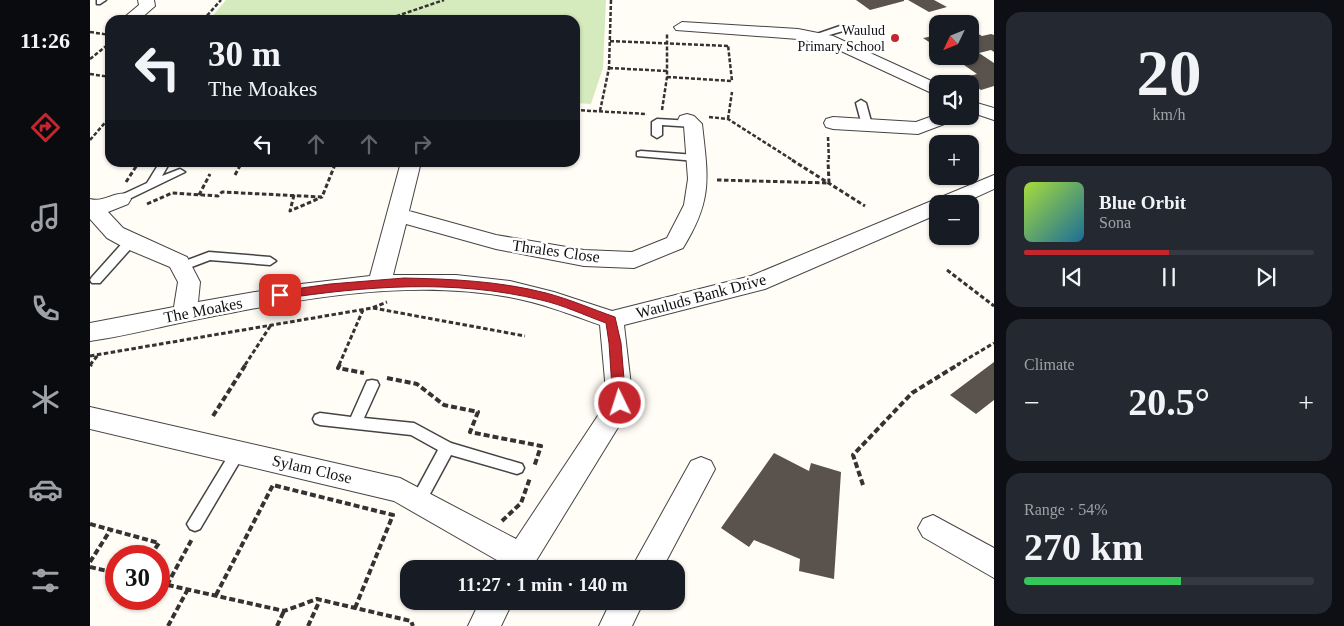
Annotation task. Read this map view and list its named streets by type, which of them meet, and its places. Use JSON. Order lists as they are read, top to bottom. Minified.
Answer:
{"streets":{"street":["Thrales Close","Wauluds Bank Drive","The Moakes","Sylam Close"]},"crossings":[["Wauluds Bank Drive","The Moakes"]],"places":["Waulud Primary School"],"north":"bottom left","page":{"tabs":"11:26","tile":[["20","km/h"],"Climate",["Range · 54%","270 km"]],"map_buttons":["+","−"],"turn":["30 m","The Moakes"],"song":["Blue Orbit","Sona"],"heat":["−","20.5°","+"],"limit":"30","trip":"11:27 · 1 min · 140 m"}}
